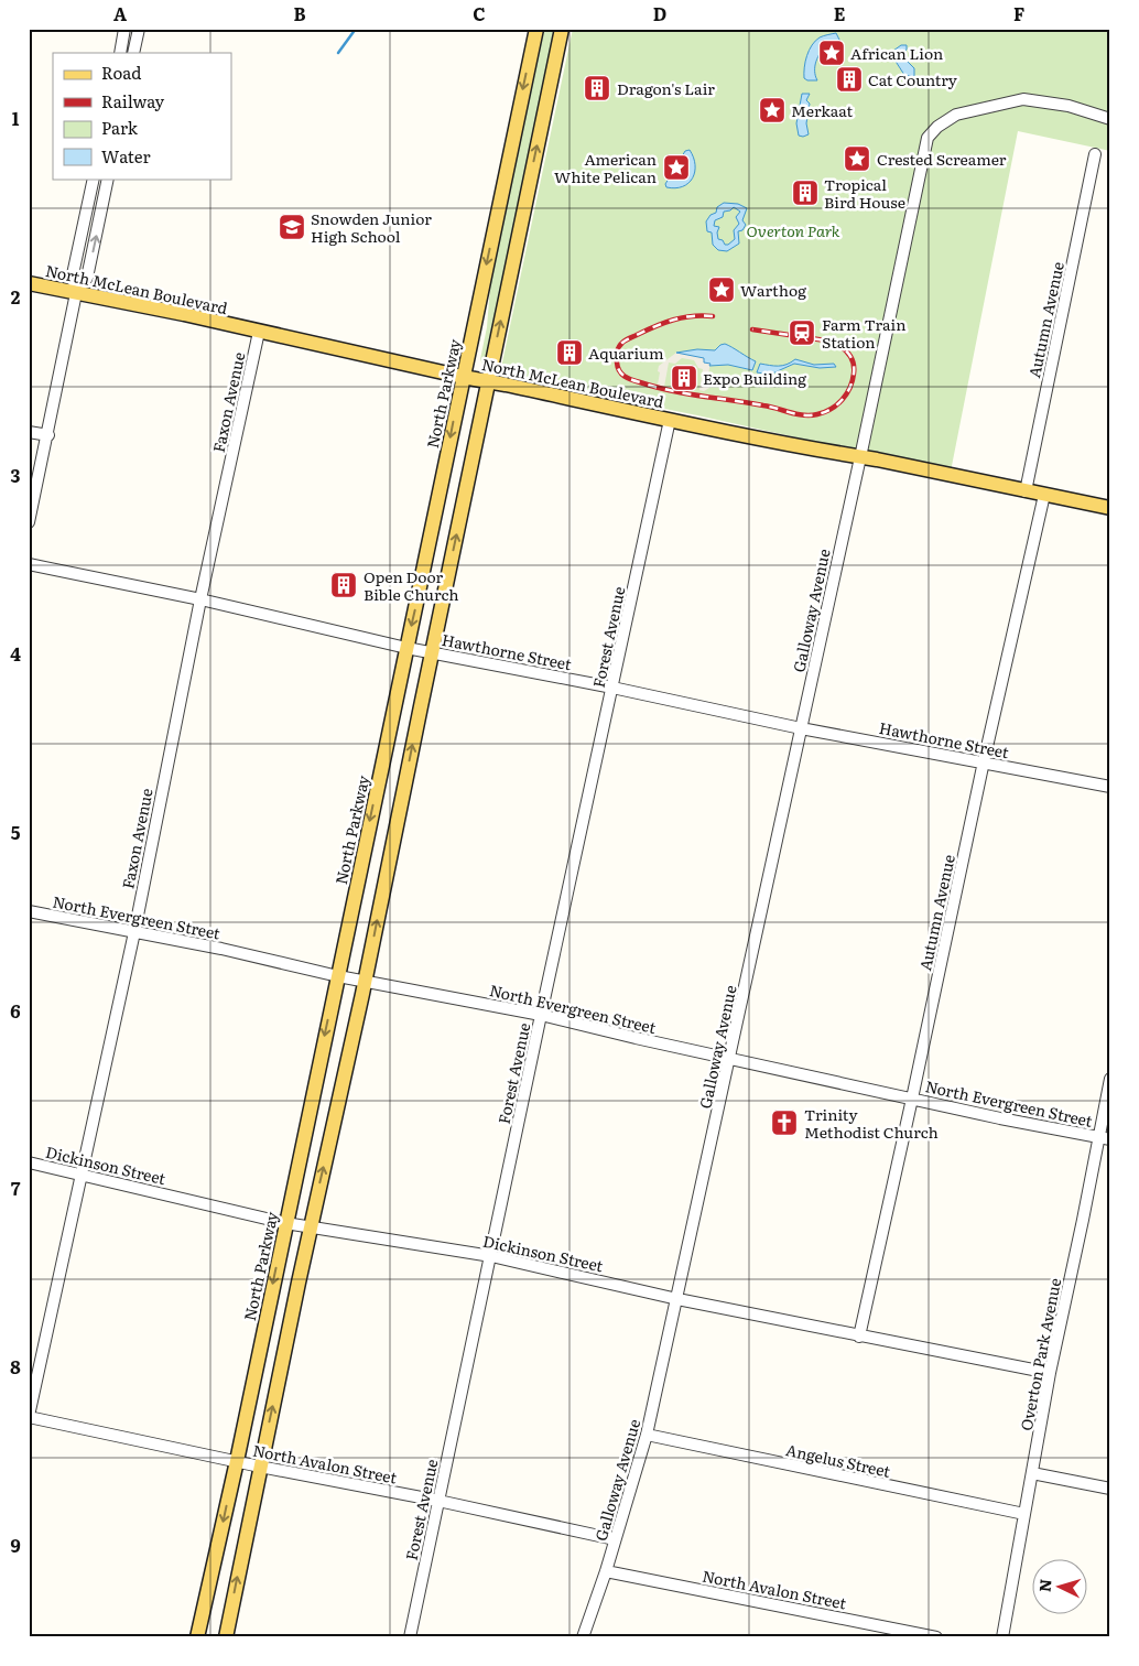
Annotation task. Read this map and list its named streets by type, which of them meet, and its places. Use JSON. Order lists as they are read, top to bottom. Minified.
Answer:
{"streets":{"main road":["North McLean Boulevard","North Parkway"],"street":["Autumn Avenue","Faxon Avenue","Galloway Avenue","Forest Avenue","Hawthorne Street","North Evergreen Street","Dickinson Street","Overton Park Avenue","Angelus Street","North Avalon Street"]},"crossings":[["North McLean Boulevard","Autumn Avenue"],["North McLean Boulevard","North Parkway"],["North McLean Boulevard","Faxon Avenue"],["North McLean Boulevard","Galloway Avenue"],["North McLean Boulevard","Forest Avenue"],["Autumn Avenue","Hawthorne Street"],["Autumn Avenue","North Evergreen Street"],["Autumn Avenue","Dickinson Street"],["North Parkway","Hawthorne Street"],["North Parkway","North Evergreen Street"],["North Parkway","Dickinson Street"],["North Parkway","North Avalon Street"],["Faxon Avenue","Hawthorne Street"],["Faxon Avenue","North Evergreen Street"],["Faxon Avenue","Dickinson Street"],["Faxon Avenue","North Avalon Street"],["Galloway Avenue","Hawthorne Street"],["Galloway Avenue","North Evergreen Street"],["Galloway Avenue","Dickinson Street"],["Galloway Avenue","Angelus Street"],["Galloway Avenue","North Avalon Street"],["Forest Avenue","Hawthorne Street"],["Forest Avenue","North Evergreen Street"],["Forest Avenue","Dickinson Street"],["Forest Avenue","North Avalon Street"],["North Evergreen Street","Overton Park Avenue"],["Dickinson Street","Overton Park Avenue"],["Overton Park Avenue","Angelus Street"]],"parks":["Overton Park"],"places":{"place":["African Lion","Merkaat","Crested Screamer","American White Pelican","Warthog"],"building":["Cat Country","Dragon's Lair","Tropical Bird House","Aquarium","Expo Building","Open Door Bible Church"],"school or university":["Snowden Junior High School"],"station":["Farm Train Station"],"church":["Trinity Methodist Church"]},"legend":["Road","Railway","Park","Water"],"north":"left","grid":{"columns":["A","B","C","D","E","F"],"rows":["1","2","3","4","5","6","7","8","9"]}}
